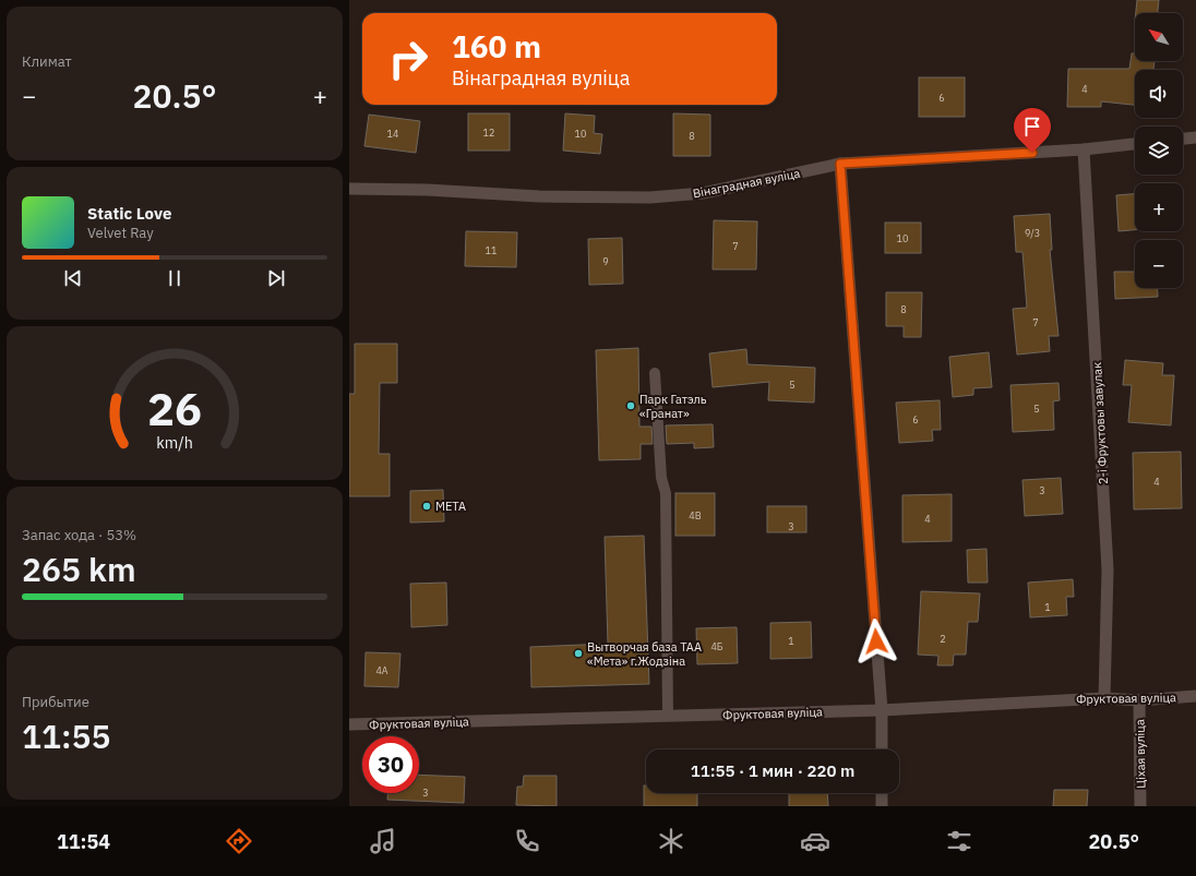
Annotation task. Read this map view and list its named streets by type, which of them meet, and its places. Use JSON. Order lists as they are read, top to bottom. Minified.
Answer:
{"streets":{"street":["Вінаградная вуліца","2-і Фруктовы завулак","Фруктовая вуліца","Ціхая вуліца"]},"crossings":[["Вінаградная вуліца","2-і Фруктовы завулак"],["2-і Фруктовы завулак","Фруктовая вуліца"],["Фруктовая вуліца","Ціхая вуліца"]],"places":["Парк Гатэль «Гранат»","МЕТА","Вытворчая база ТАА «Мета» г.Жодзіна"],"house_numbers":["4","6","12","14","10","8","9/3","10","7","11","9","8","7","5","5","6","4","3","4В","4","3","1","2","1","4Б","4А","3"],"north":"top left","page":{"tile":["Климат",["Запас хода · 53%","265 km"],["Прибытие","11:55"]],"map_buttons":["+","−"],"turn":["160 m","Вінаградная вуліца"],"heat":["−","20.5°","+"],"song":["Static Love","Velvet Ray"],"limit":"30","trip":"11:55 · 1 мин · 220 m","tabs":["11:54","20.5°"],"gauge":["26","km/h"]}}
